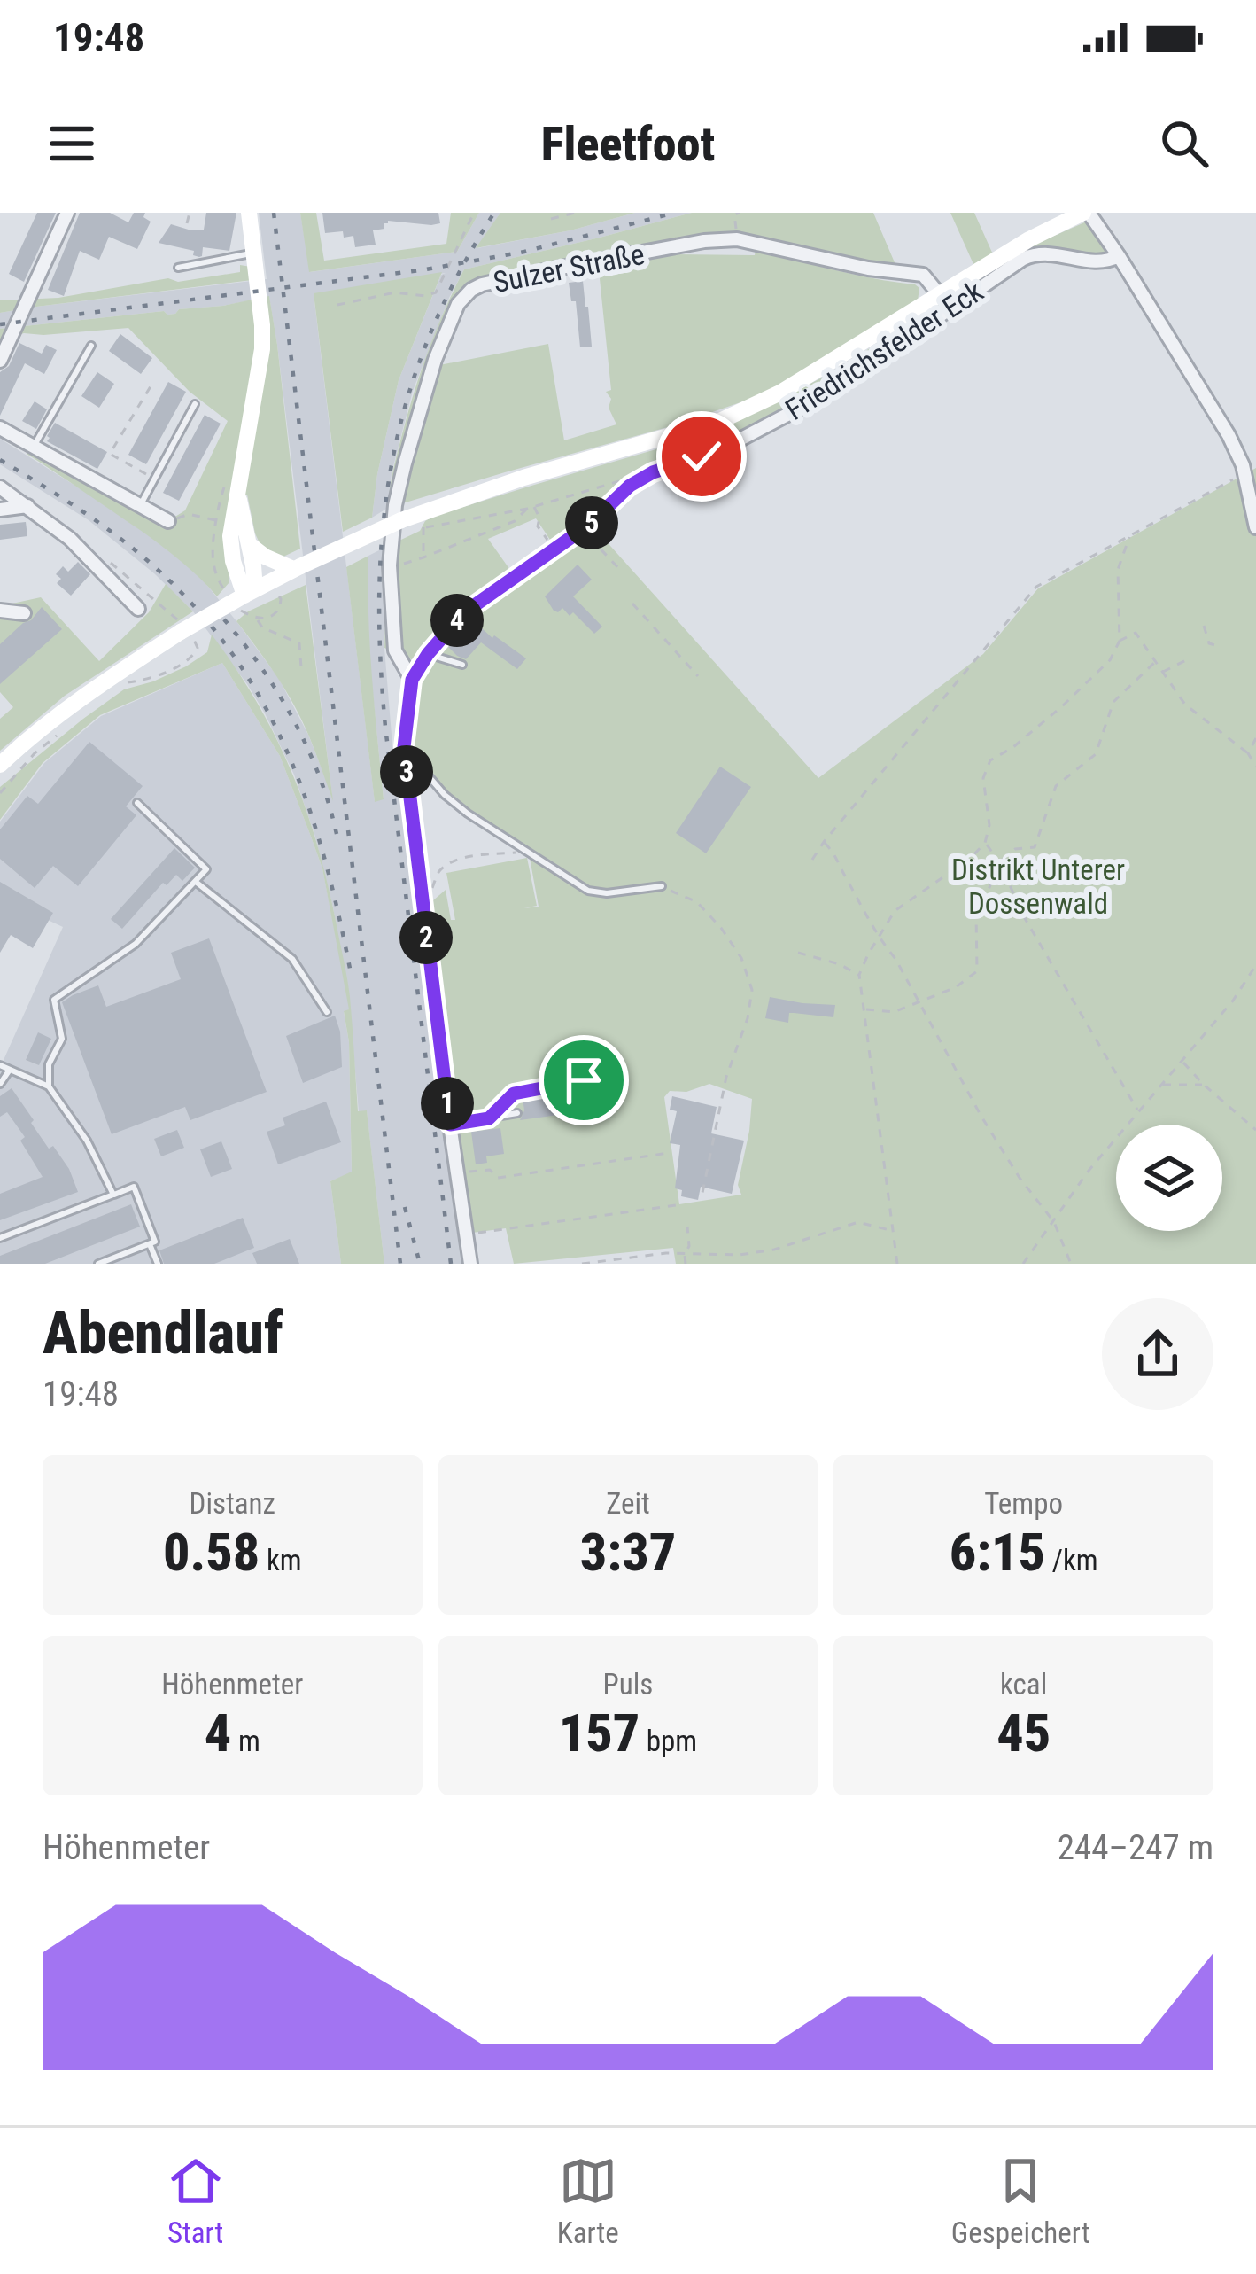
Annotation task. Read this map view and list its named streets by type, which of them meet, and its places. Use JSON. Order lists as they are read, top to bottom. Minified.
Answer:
{"streets":{"street":["Sulzer Straße","Friedrichsfelder Eck"]},"crossings":[["Sulzer Straße","Friedrichsfelder Eck"]],"parks":["Distrikt Unterer Dossenwald"],"page":{"status":"19:48","header":"Fleetfoot","pins":["5","4","3","2","1"],"heading":["Abendlauf","19:48"],"stats":[["Distanz","0.58 km"],["Zeit","3:37"],["Tempo","6:15 /km"],["Höhenmeter","4 m"],["Puls","157 bpm"],["kcal","45"]],"chart":["Höhenmeter","244–247 m"],"tabs":["Start","Karte","Gespeichert"]}}
